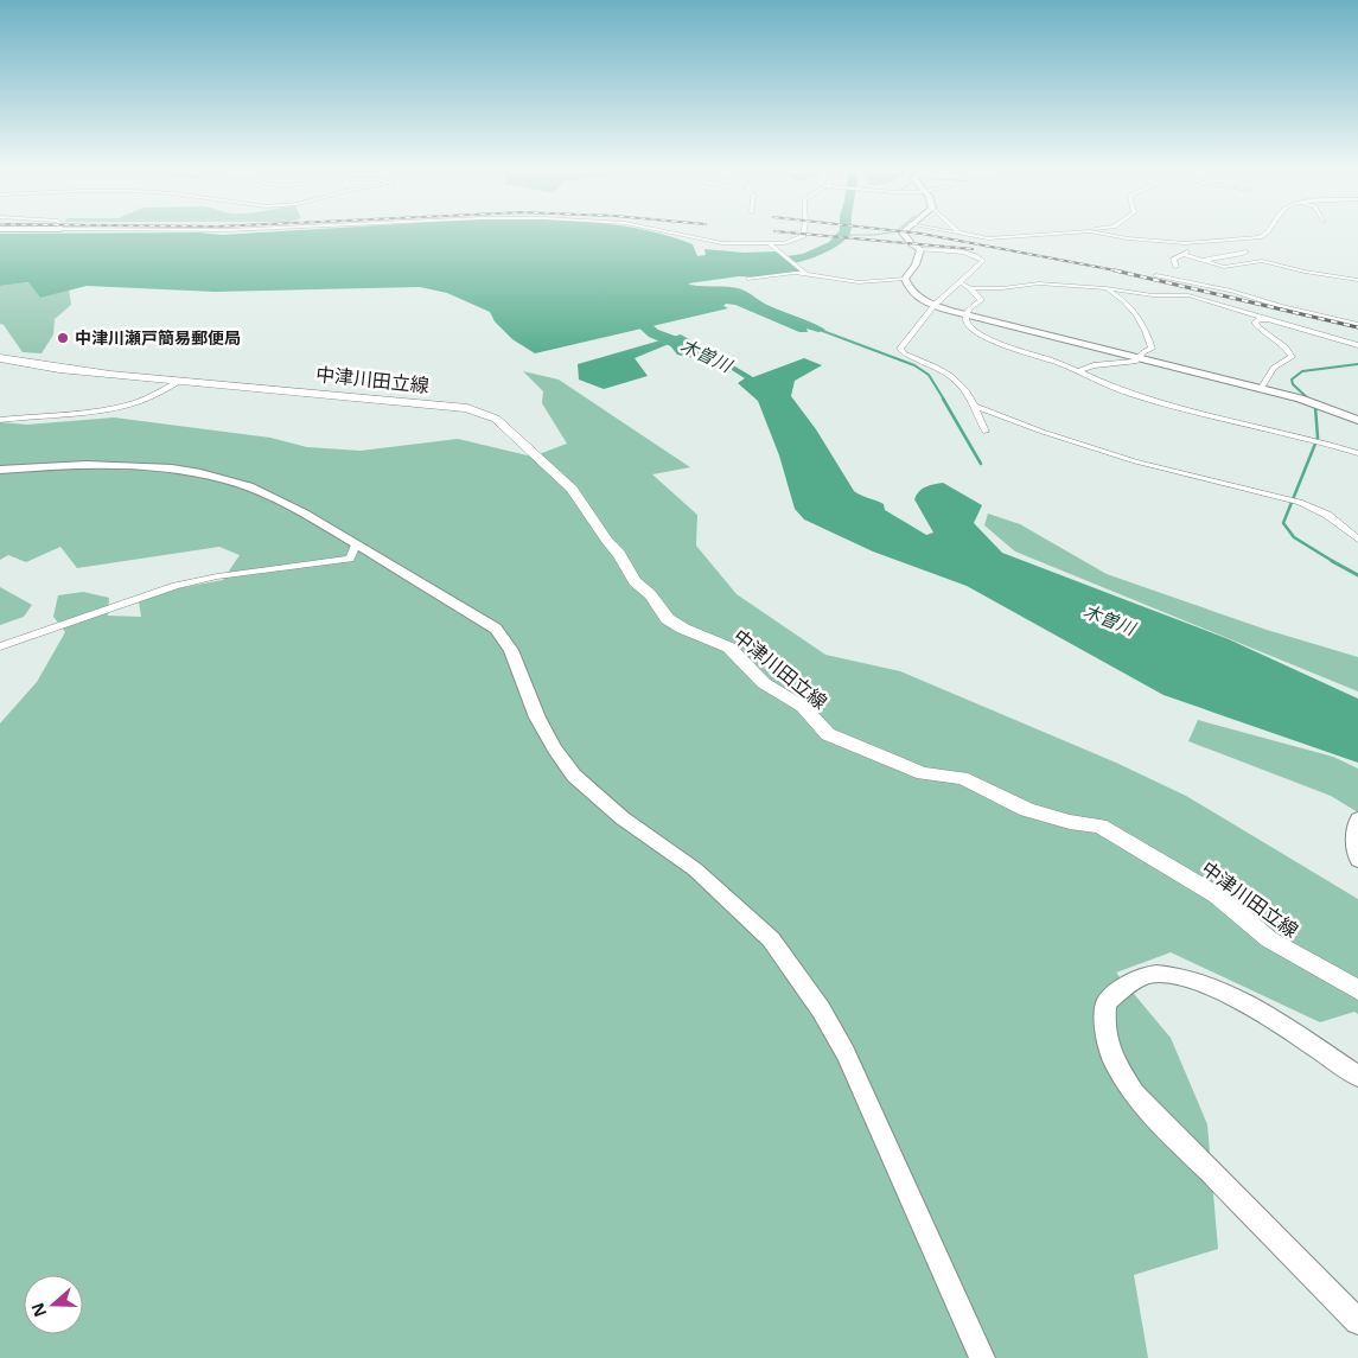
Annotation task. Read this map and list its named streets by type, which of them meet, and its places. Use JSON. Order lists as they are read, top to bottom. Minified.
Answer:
{"streets":{"main road":["中津川田立線"]},"water":["木曽川"],"places":["中津川瀬戸簡易郵便局"],"north":"left"}
